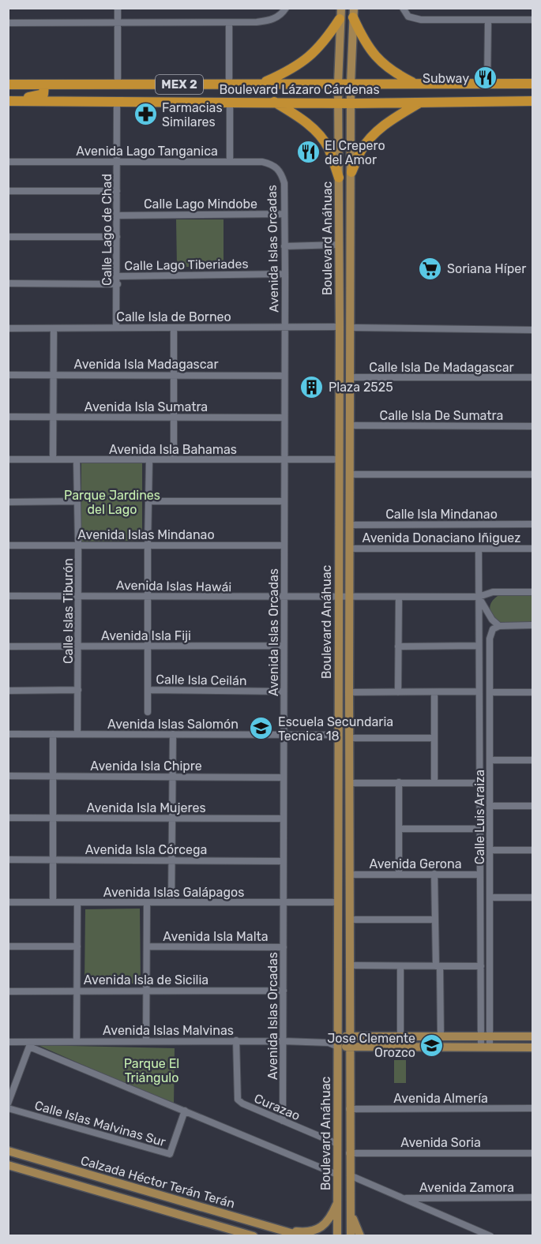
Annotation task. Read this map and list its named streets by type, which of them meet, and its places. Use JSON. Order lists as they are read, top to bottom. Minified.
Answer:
{"streets":{"highway":["MEX 2","Boulevard Lázaro Cárdenas"],"main road":["Boulevard Anáhuac","Calzada Héctor Terán Terán"],"street":["Avenida Lago Tanganica","Calle Lago Mindobe","Calle Lago de Chad","Avenida Islas Orcadas","Calle Lago Tiberiades","Calle Isla de Borneo","Avenida Isla Madagascar","Calle Isla De Madagascar","Avenida Isla Sumatra","Calle Isla De Sumatra","Avenida Isla Bahamas","Calle Isla Mindanao","Avenida Islas Mindanao","Avenida Donaciano Iñiguez","Avenida Islas Hawái","Calle Islas Tiburón","Avenida Isla Fiji","Calle Isla Ceilán","Avenida Islas Salomón","Avenida Isla Chipre","Avenida Isla Mujeres","Calle Luis Araiza","Avenida Isla Córcega","Avenida Gerona","Avenida Islas Galápagos","Avenida Isla Malta","Avenida Isla de Sicilia","Avenida Islas Malvinas","Avenida Almería","Curazao","Calle Islas Malvinas Sur","Avenida Soria","Avenida Zamora"]},"crossings":[["Boulevard Lázaro Cárdenas","Calle Lago de Chad"],["Boulevard Lázaro Cárdenas","Boulevard Anáhuac"],["Avenida Lago Tanganica","Calle Lago de Chad"],["Avenida Lago Tanganica","Avenida Islas Orcadas"],["Calle Lago Mindobe","Calle Lago de Chad"],["Calle Lago Mindobe","Avenida Islas Orcadas"],["Calle Lago de Chad","Calle Lago Tiberiades"],["Calle Lago de Chad","Calle Isla de Borneo"],["Boulevard Anáhuac","Calle Isla de Borneo"],["Boulevard Anáhuac","Calle Isla De Madagascar"],["Boulevard Anáhuac","Calle Isla De Sumatra"],["Boulevard Anáhuac","Avenida Isla Bahamas"],["Boulevard Anáhuac","Calle Isla Mindanao"],["Boulevard Anáhuac","Avenida Donaciano Iñiguez"],["Boulevard Anáhuac","Avenida Islas Hawái"],["Boulevard Anáhuac","Avenida Islas Salomón"],["Boulevard Anáhuac","Avenida Gerona"],["Boulevard Anáhuac","Avenida Islas Galápagos"],["Boulevard Anáhuac","Avenida Islas Malvinas"],["Boulevard Anáhuac","Avenida Almería"],["Boulevard Anáhuac","Curazao"],["Boulevard Anáhuac","Avenida Soria"],["Avenida Islas Orcadas","Calle Lago Tiberiades"],["Avenida Islas Orcadas","Calle Isla de Borneo"],["Avenida Islas Orcadas","Avenida Isla Madagascar"],["Avenida Islas Orcadas","Avenida Isla Sumatra"],["Avenida Islas Orcadas","Avenida Isla Bahamas"],["Avenida Islas Orcadas","Avenida Islas Mindanao"],["Avenida Islas Orcadas","Avenida Islas Hawái"],["Avenida Islas Orcadas","Avenida Isla Fiji"],["Avenida Islas Orcadas","Calle Isla Ceilán"],["Avenida Islas Orcadas","Avenida Islas Salomón"],["Avenida Islas Orcadas","Avenida Isla Chipre"],["Avenida Islas Orcadas","Avenida Isla Mujeres"],["Avenida Islas Orcadas","Avenida Isla Córcega"],["Avenida Islas Orcadas","Avenida Islas Galápagos"],["Avenida Islas Orcadas","Avenida Isla Malta"],["Avenida Islas Orcadas","Avenida Isla de Sicilia"],["Avenida Islas Orcadas","Avenida Islas Malvinas"],["Avenida Islas Orcadas","Curazao"],["Avenida Isla Bahamas","Calle Islas Tiburón"],["Avenida Islas Mindanao","Calle Islas Tiburón"],["Avenida Donaciano Iñiguez","Calle Luis Araiza"],["Avenida Islas Hawái","Calle Islas Tiburón"],["Avenida Islas Hawái","Calle Luis Araiza"],["Calle Islas Tiburón","Avenida Isla Fiji"],["Calle Islas Tiburón","Avenida Islas Salomón"],["Calle Luis Araiza","Avenida Gerona"],["Avenida Islas Malvinas","Curazao"]],"parks":["Parque Jardines del Lago","Parque El Triángulo"],"places":{"restaurant":["Subway","El Crepero del Amor"],"pharmacy":["Farmacias Similares"],"supermarket":["Soriana Híper"],"building":["Plaza 2525"],"school or university":["Escuela Secundaria Tecnica 18","Jose Clemente Orozco"]}}
